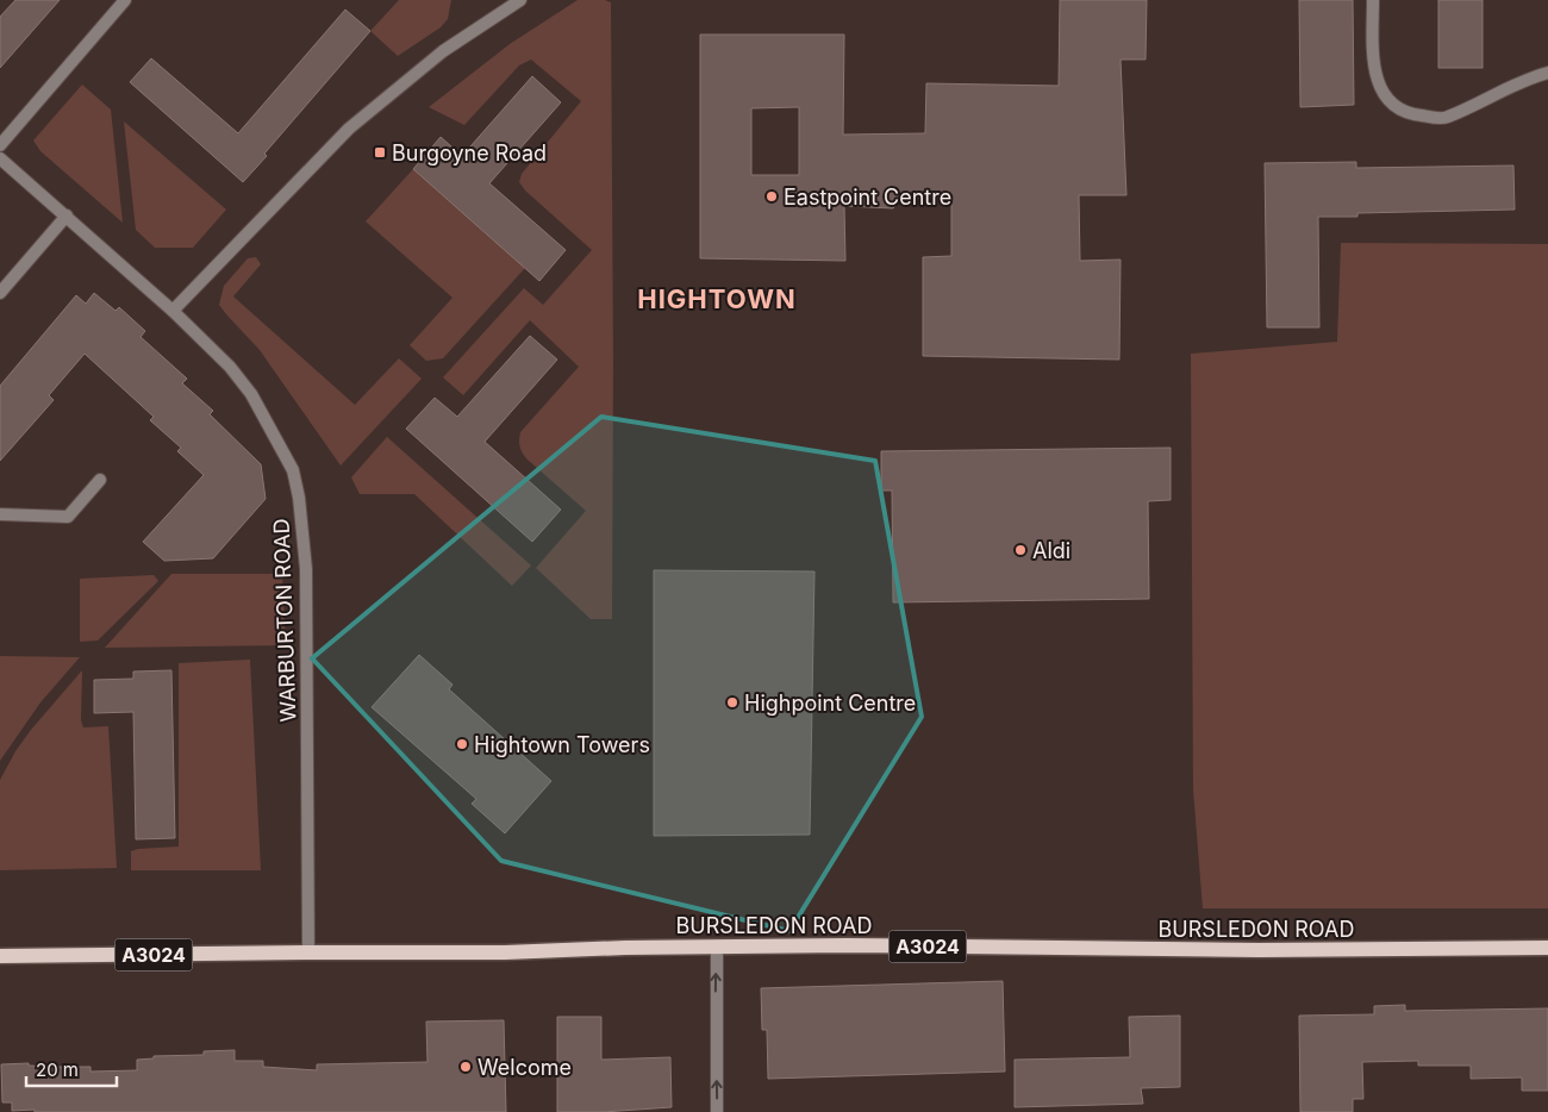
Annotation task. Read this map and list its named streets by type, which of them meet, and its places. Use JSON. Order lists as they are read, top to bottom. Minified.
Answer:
{"streets":{"main road":["BURSLEDON ROAD","A3024"],"street":["WARBURTON ROAD"]},"crossings":[["WARBURTON ROAD","BURSLEDON ROAD"]],"districts":["HIGHTOWN"],"places":{"transit":["Burgoyne Road"],"other":["Eastpoint Centre","Aldi","Highpoint Centre","Hightown Towers","Welcome"]},"scale_bar":"20 m"}
